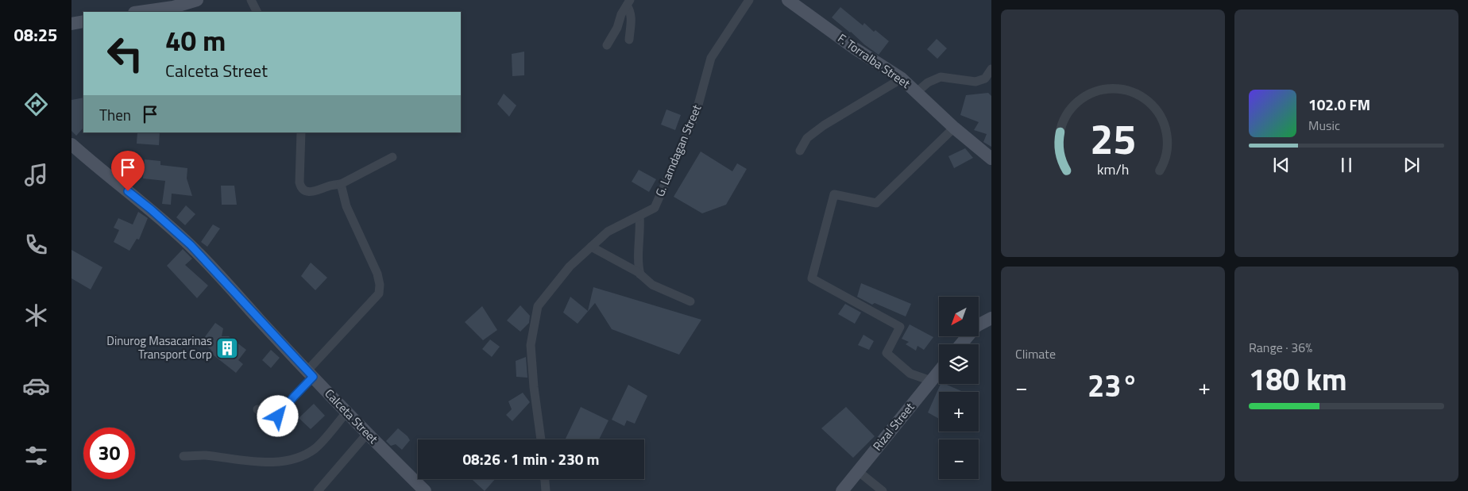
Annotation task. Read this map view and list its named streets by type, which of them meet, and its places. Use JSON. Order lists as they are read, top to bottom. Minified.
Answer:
{"streets":{"street":["F. Torralba Street","G. Lamdagan Street","Calceta Street","Rizal Street"]},"places":{"building":["Dinurog Masacarinas Transport Corp"]},"north":"bottom left","page":{"tabs":"08:25","turn":["40 m","Calceta Street"],"song":["102.0 FM","Music"],"then":"Then","tile":["Climate",["Range · 36%","180 km"]],"map_buttons":["+","−"],"heat":["−","23°","+"],"limit":"30","trip":"08:26 · 1 min · 230 m","gauge":["25","km/h"]}}
